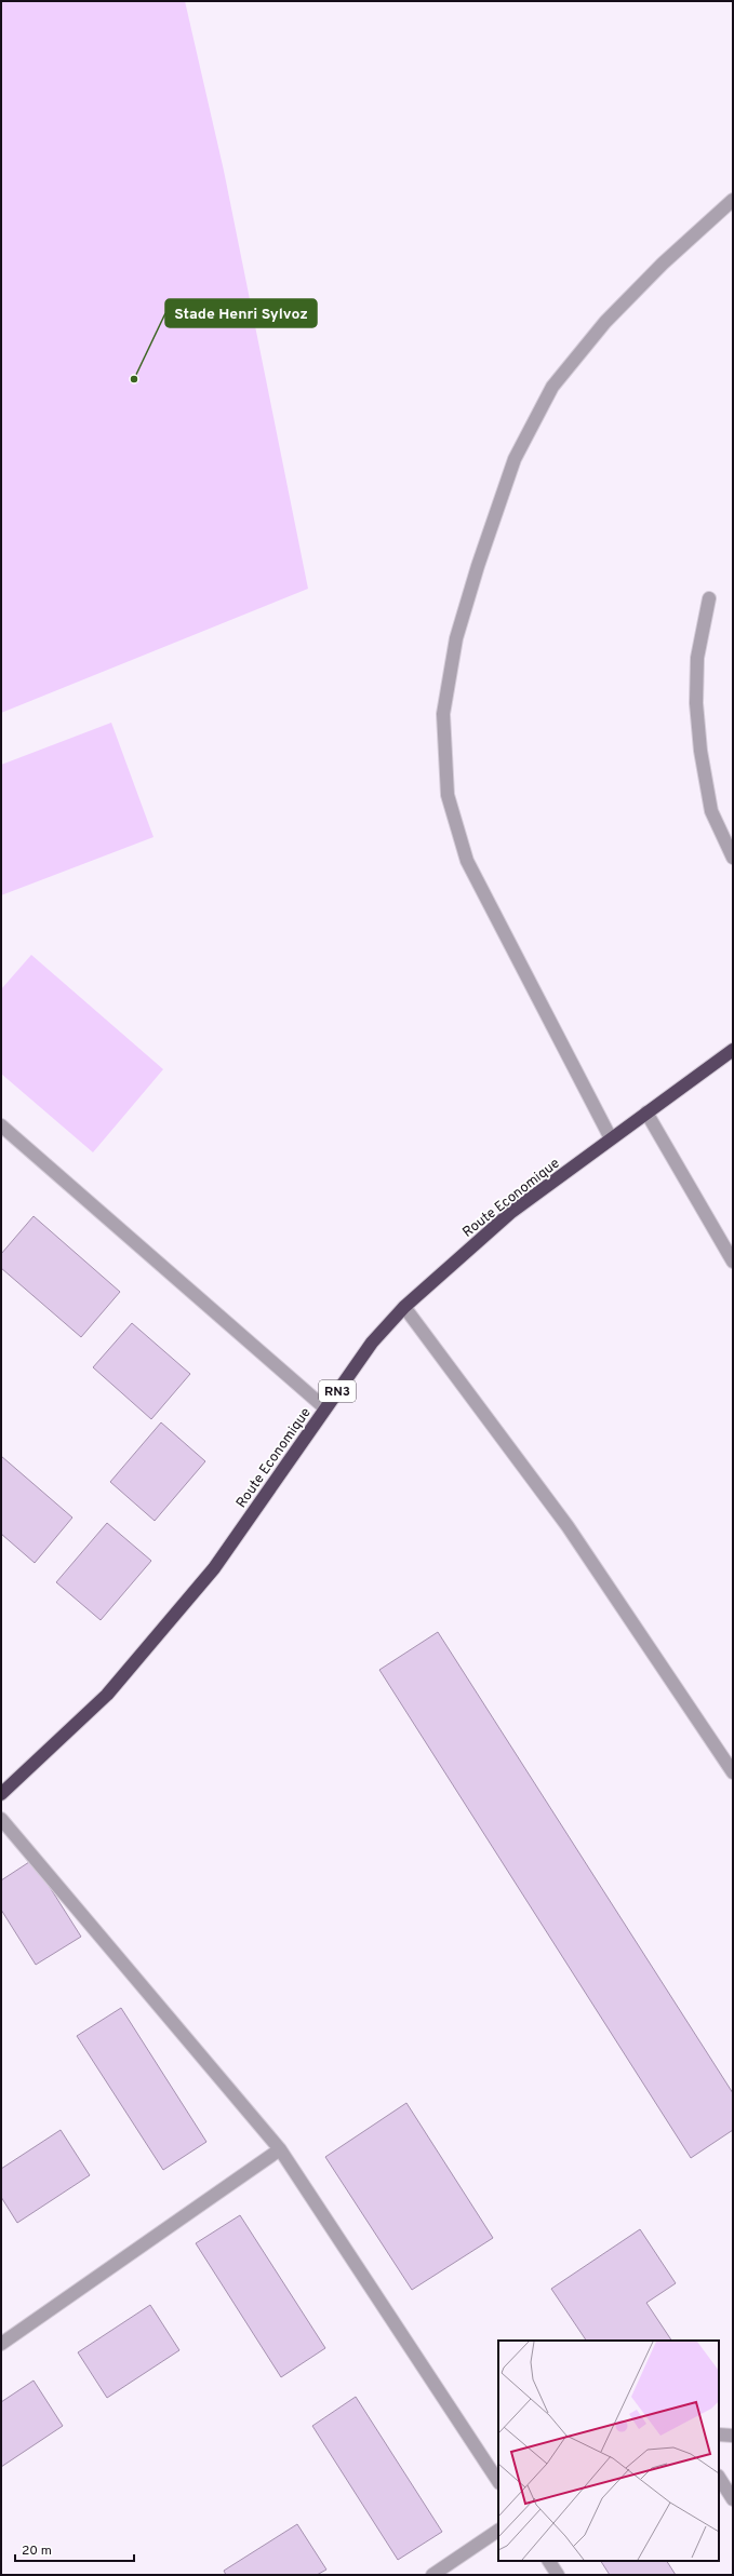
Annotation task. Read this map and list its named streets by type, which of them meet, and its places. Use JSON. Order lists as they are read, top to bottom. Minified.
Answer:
{"streets":{"highway":["Route Economique","RN3"]},"places":["Stade Henri Sylvoz"],"scale_bar":"20 m"}
